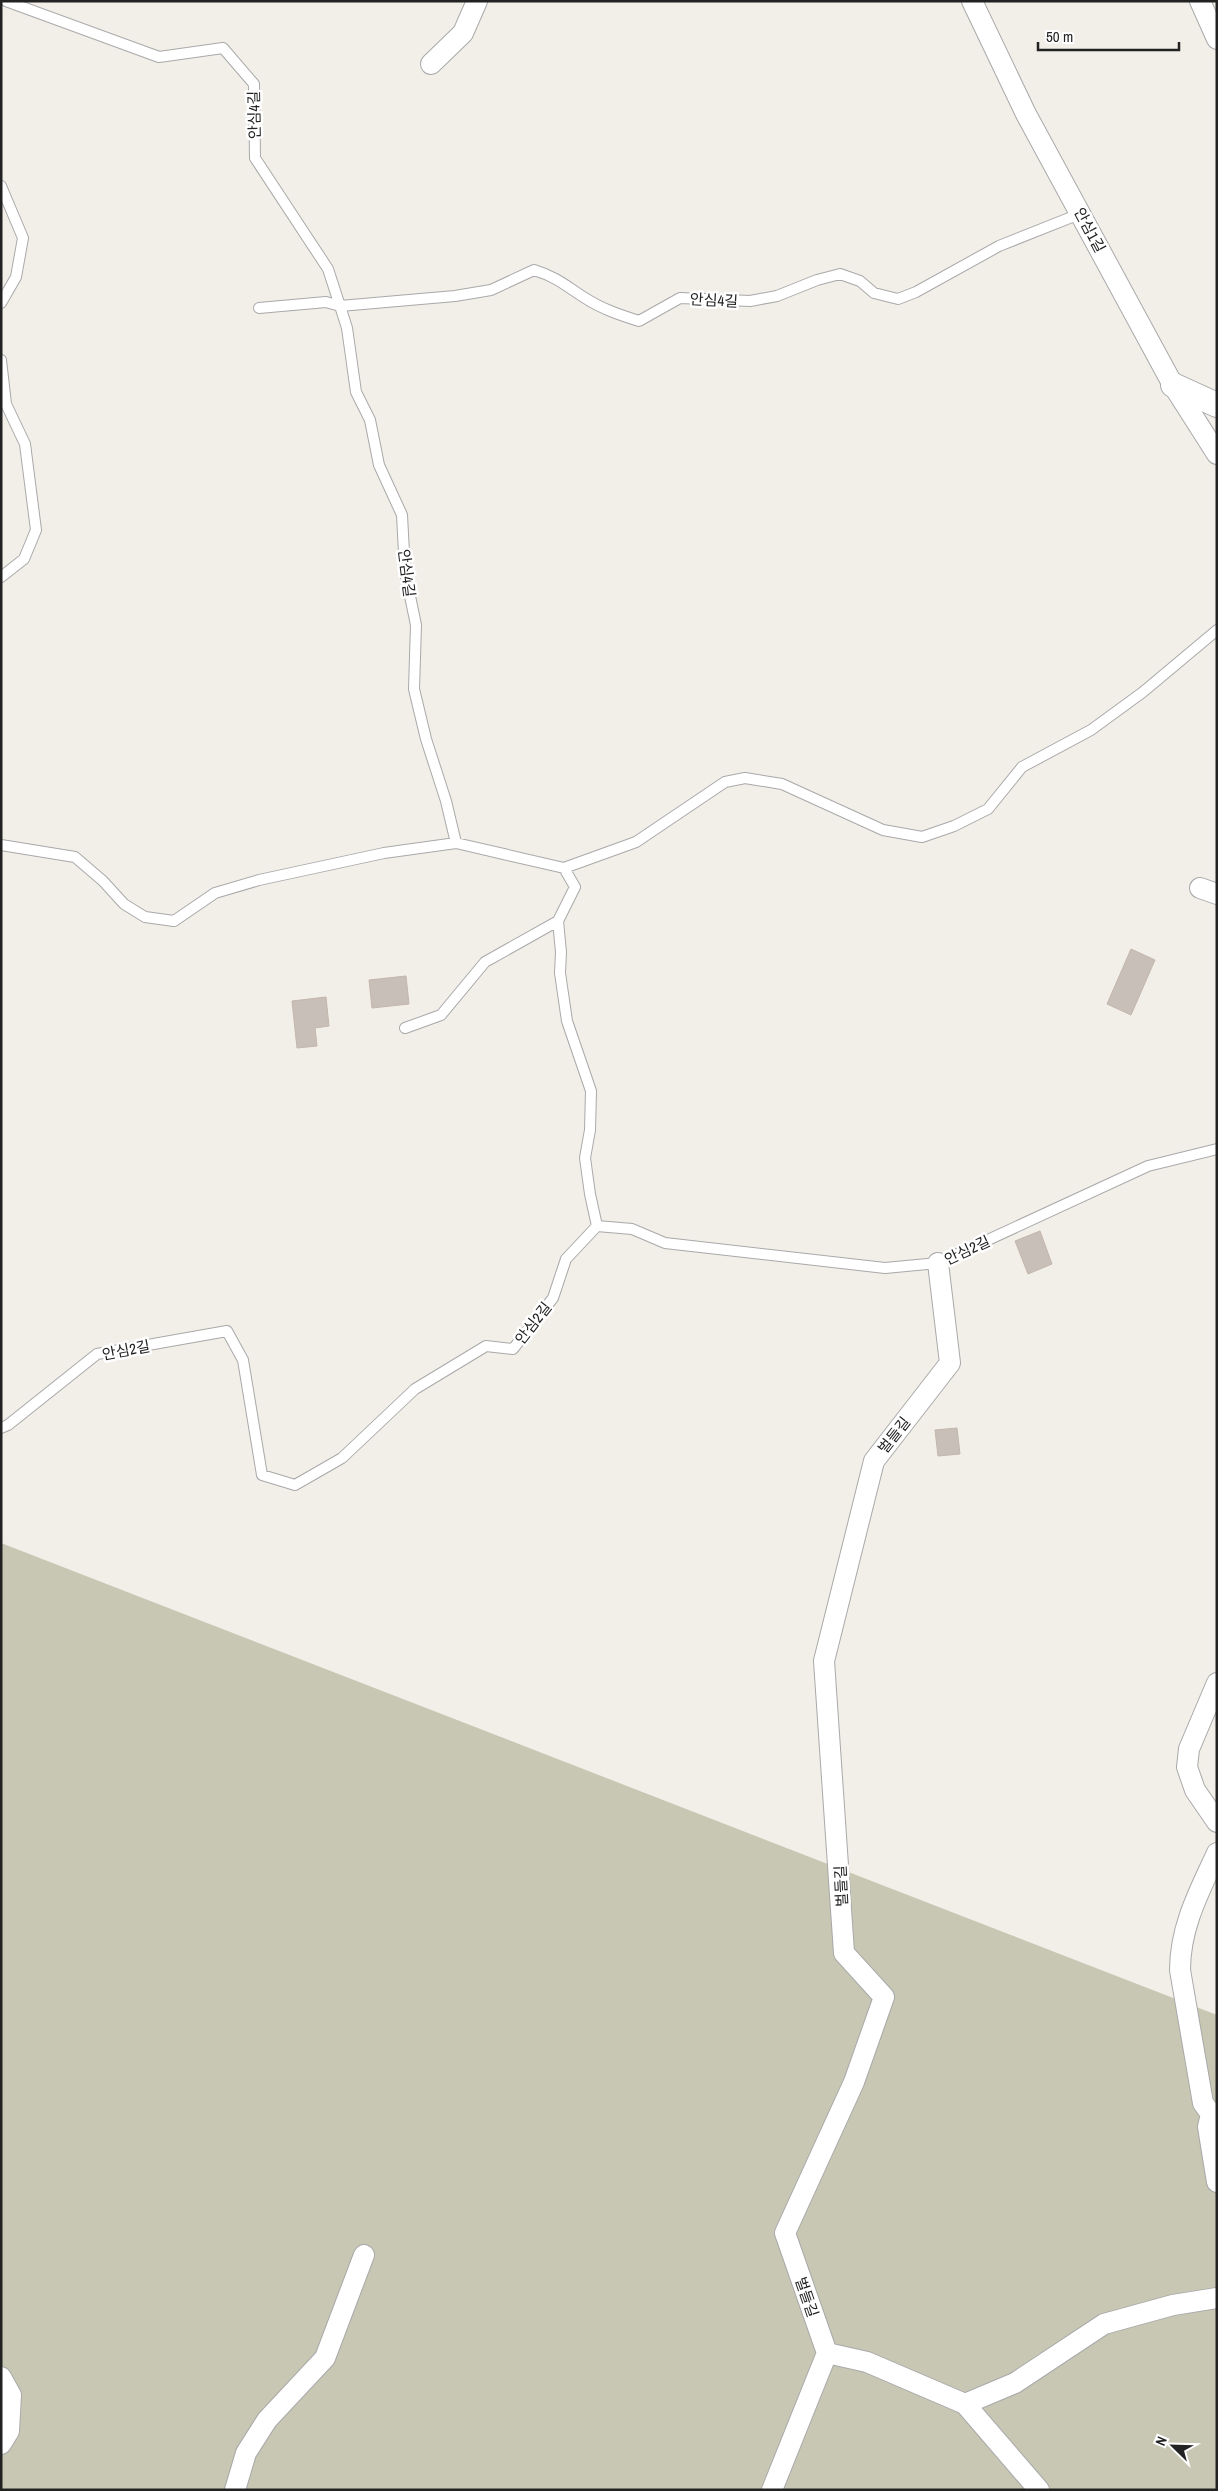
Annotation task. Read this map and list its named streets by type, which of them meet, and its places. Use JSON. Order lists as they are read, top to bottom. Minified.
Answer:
{"streets":{"street":["안심1길","벌들길"],"lane":["안심4길","안심2길"]},"crossings":[["안심4길","안심1길"],["안심2길","벌들길"]],"scale_bar":"50 m","north":"top left"}
